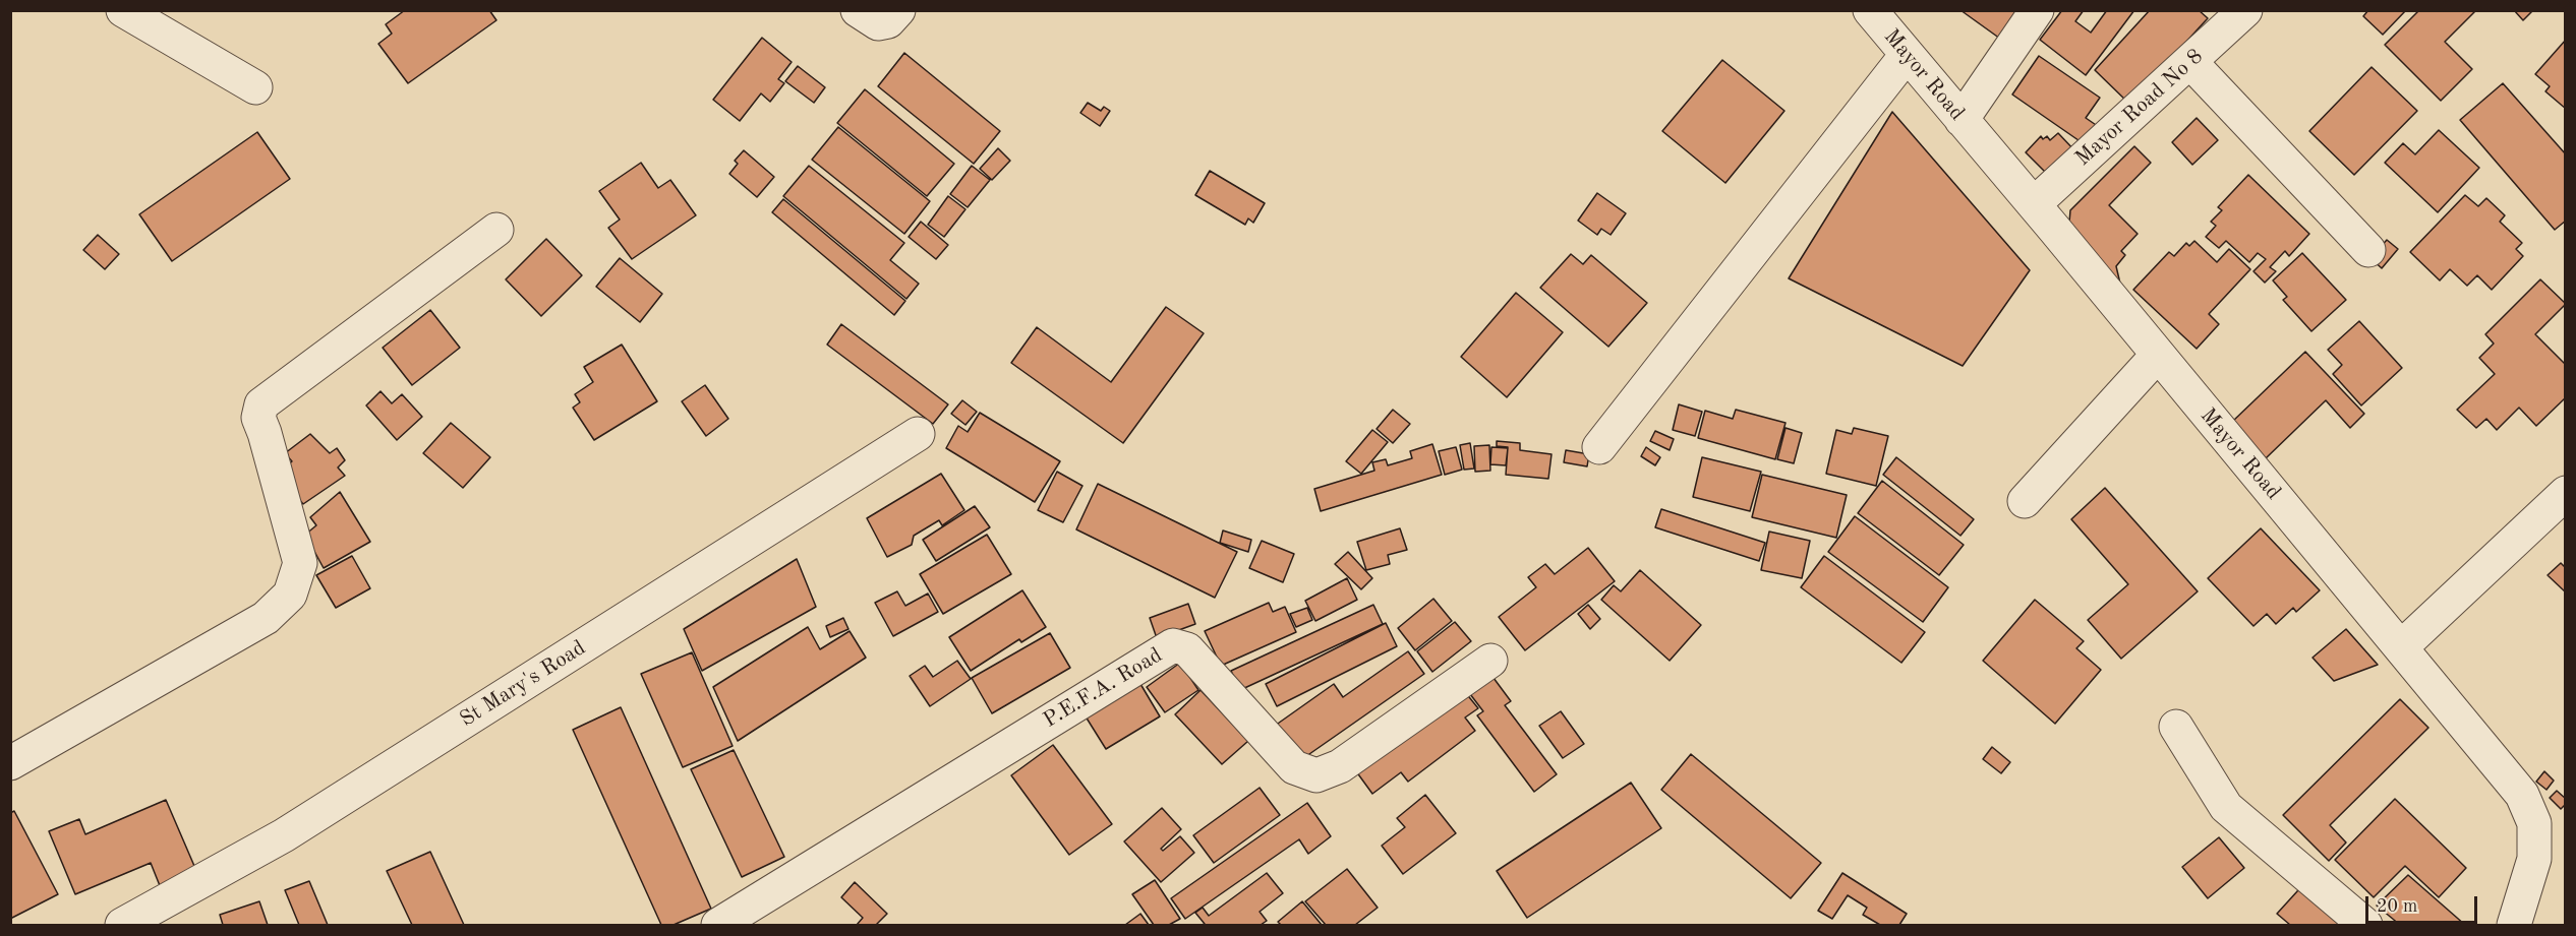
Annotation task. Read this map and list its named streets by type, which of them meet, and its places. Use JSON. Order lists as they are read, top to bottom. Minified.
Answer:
{"streets":{"street":["Mayor Road","Mayor Road No 8","St Mary's Road","P.E.F.A. Road"]},"crossings":[["Mayor Road","Mayor Road No 8"]],"scale_bar":"20 m"}
